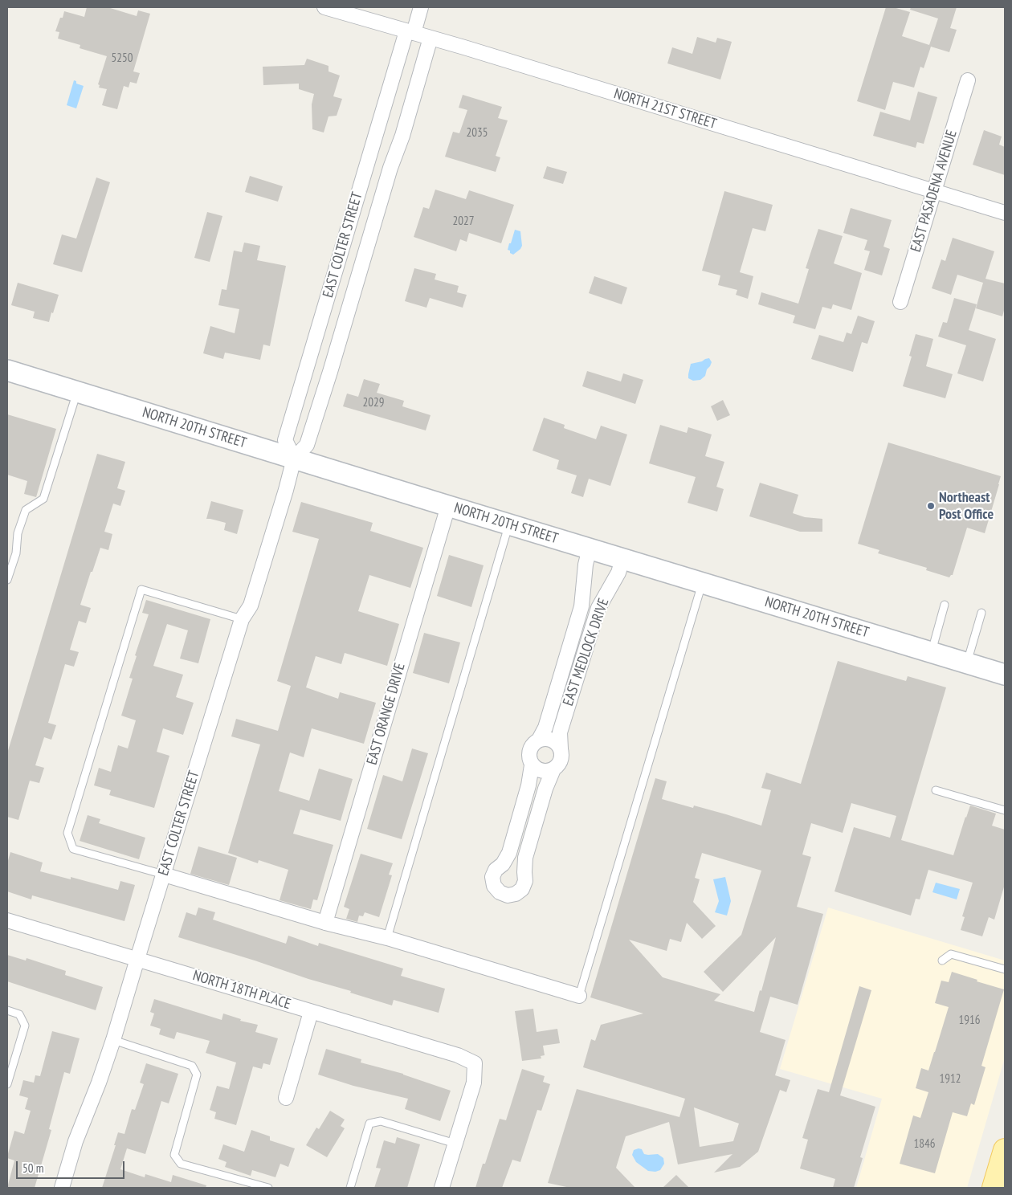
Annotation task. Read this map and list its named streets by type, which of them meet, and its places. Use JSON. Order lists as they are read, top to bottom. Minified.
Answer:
{"streets":{"street":["NORTH 21ST STREET","EAST PASADENA AVENUE","EAST COLTER STREET","NORTH 20TH STREET","EAST MEDLOCK DRIVE","EAST ORANGE DRIVE","NORTH 18TH PLACE"]},"crossings":[["NORTH 21ST STREET","EAST PASADENA AVENUE"],["NORTH 21ST STREET","EAST COLTER STREET"],["EAST COLTER STREET","NORTH 20TH STREET"],["EAST COLTER STREET","NORTH 18TH PLACE"],["NORTH 20TH STREET","EAST MEDLOCK DRIVE"],["NORTH 20TH STREET","EAST ORANGE DRIVE"]],"places":["Northeast Post Office"],"house_numbers":["5250","2035","2027","2029","1916","1912","1846"],"scale_bar":"50 m"}
